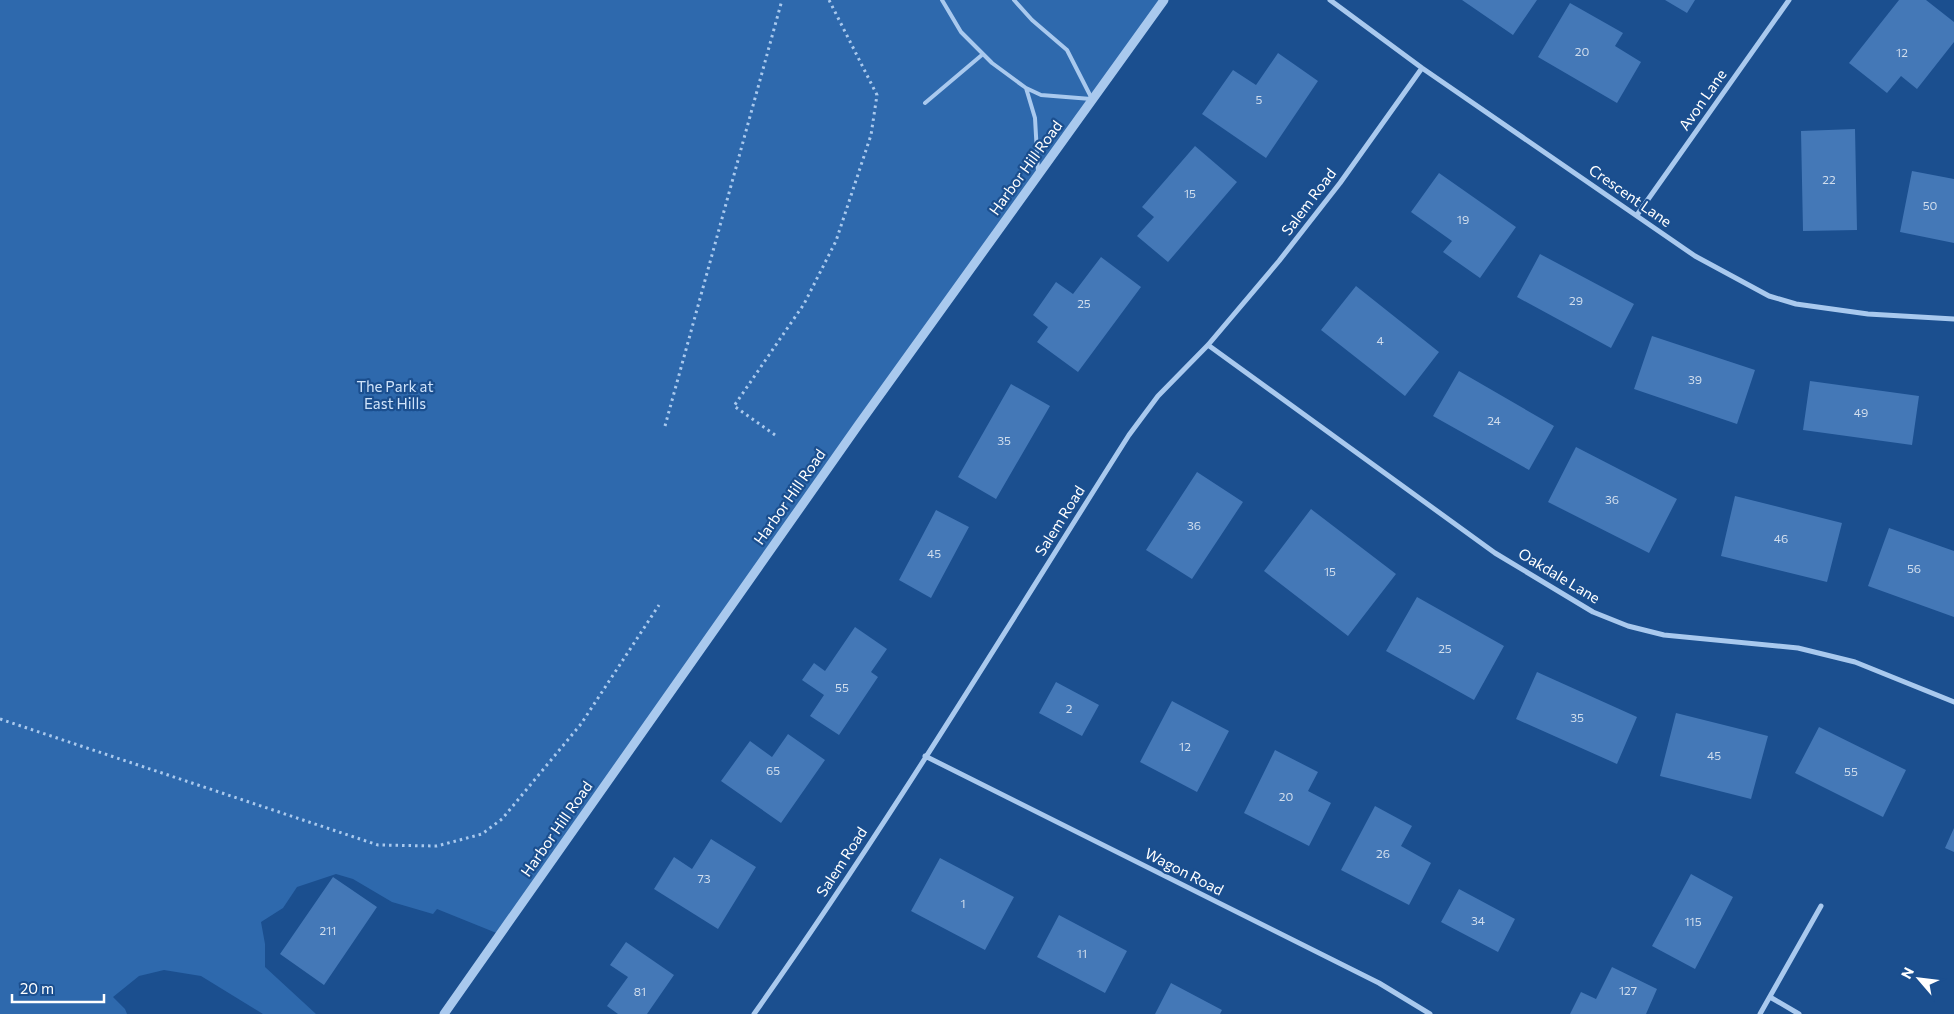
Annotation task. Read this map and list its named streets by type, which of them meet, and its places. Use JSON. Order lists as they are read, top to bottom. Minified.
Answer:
{"streets":{"street":["Avon Lane","Harbor Hill Road","Crescent Lane","Salem Road","Oakdale Lane","Wagon Road"]},"crossings":[["Avon Lane","Crescent Lane"],["Crescent Lane","Salem Road"],["Salem Road","Oakdale Lane"],["Salem Road","Wagon Road"]],"parks":["The Park at East Hills"],"house_numbers":["20","12","5","22","15","50","19","29","25","4","39","49","24","35","36","36","46","45","56","15","25","55","2","35","12","45","65","55","20","26","73","1","34","115","211","11","127","81"],"scale_bar":"20 m","north":"top left"}
